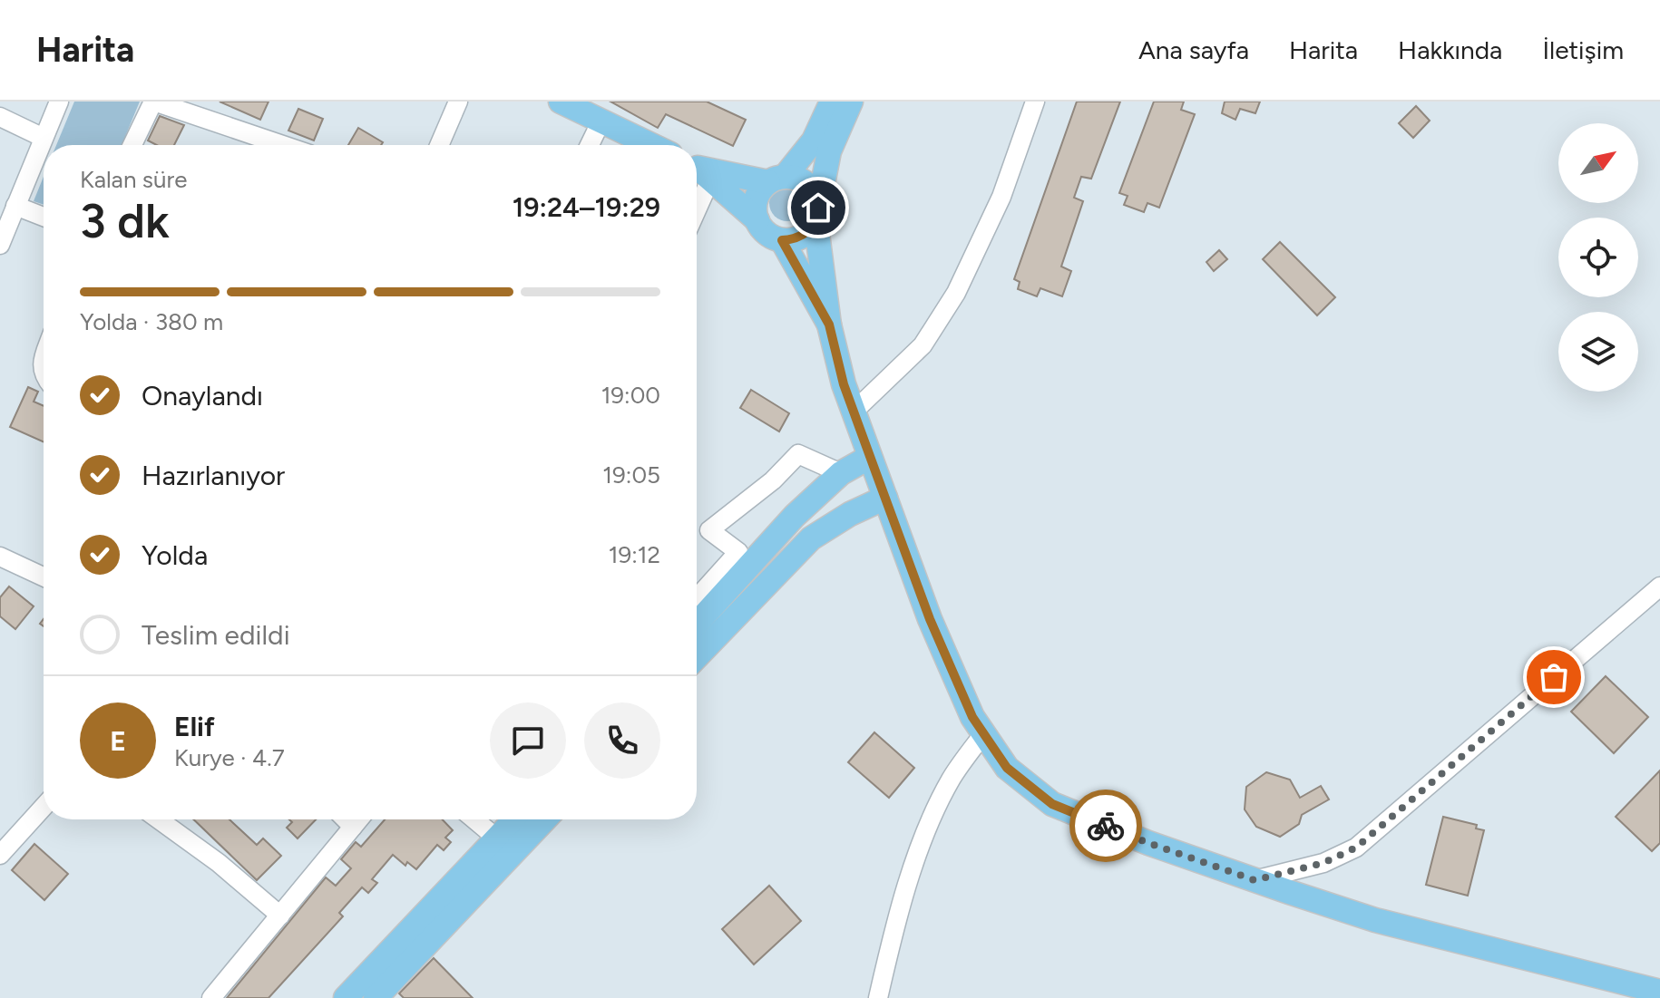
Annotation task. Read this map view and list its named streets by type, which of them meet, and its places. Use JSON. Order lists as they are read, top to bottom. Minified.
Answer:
{"north":"top right","page":{"header":"Harita","nav":["Ana sayfa","Harita","Hakkında","İletişim"],"heading":["3 dk","Kalan süre","19:24–19:29"],"panel":["Elif","Kurye · 4.7"],"bar":"Yolda · 380 m","list":[["Onaylandı","19:00"],["Hazırlanıyor","19:05"],["Yolda","19:12"],"Teslim edildi"],"round":"E"}}
